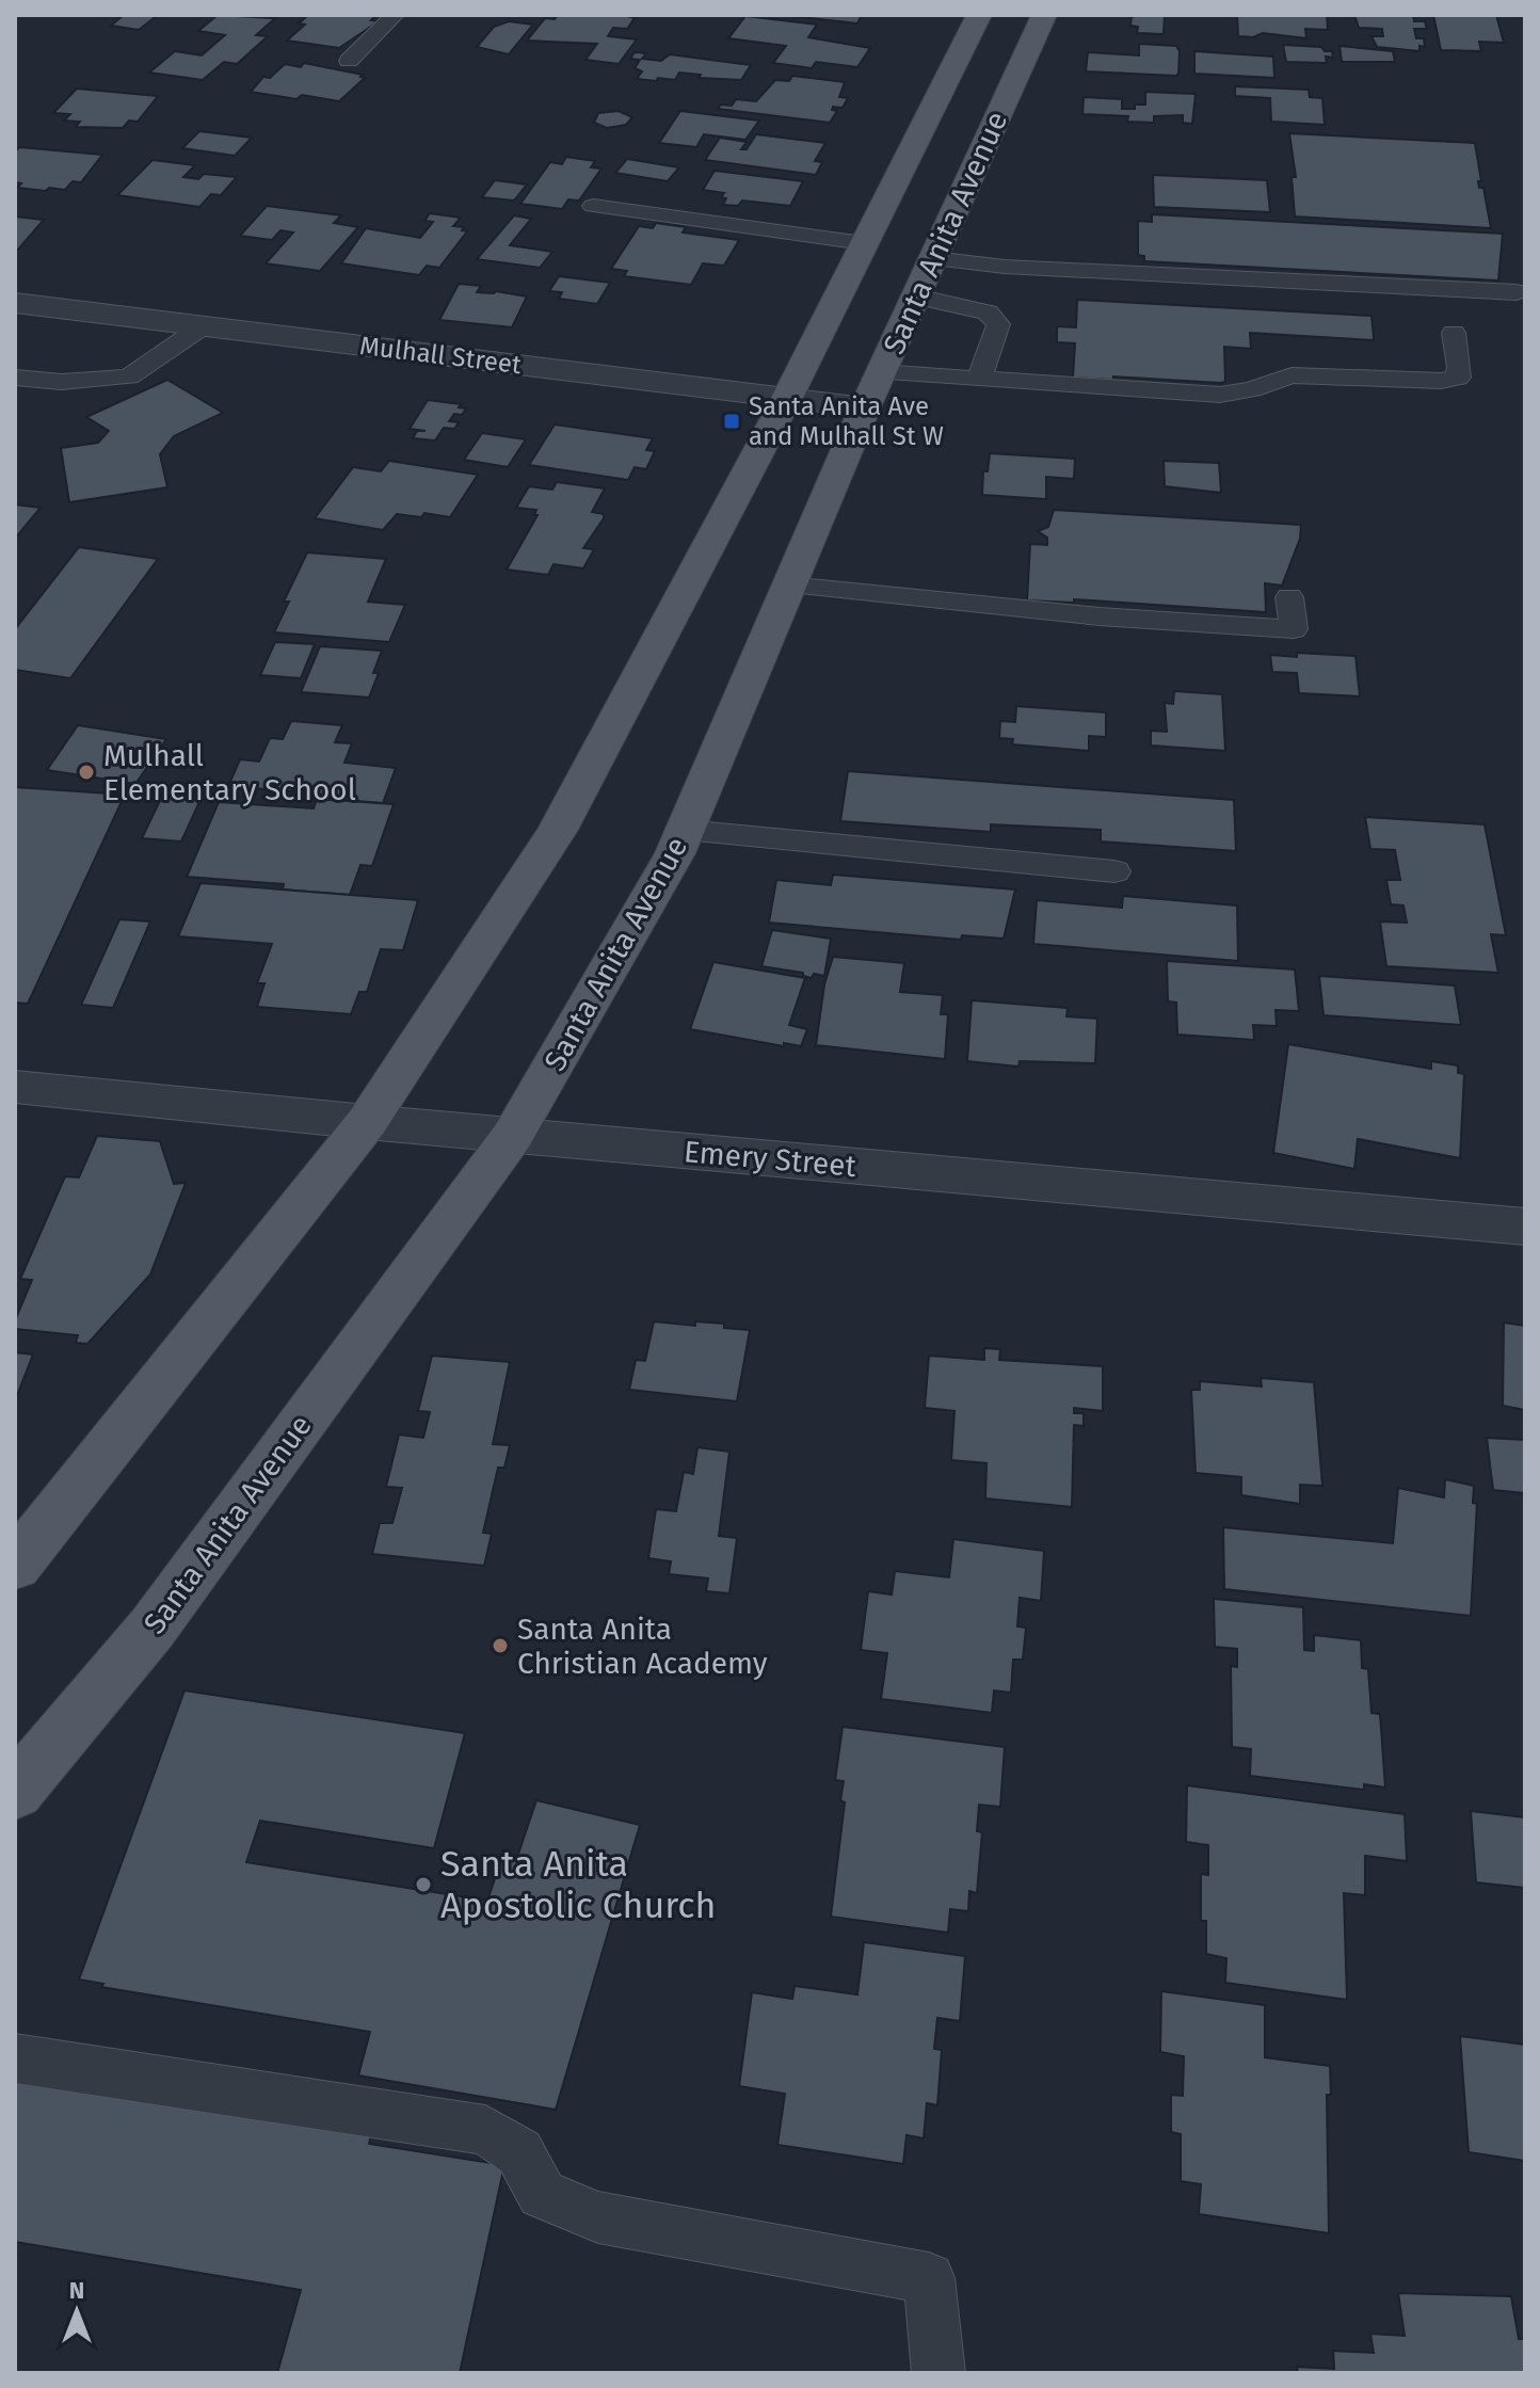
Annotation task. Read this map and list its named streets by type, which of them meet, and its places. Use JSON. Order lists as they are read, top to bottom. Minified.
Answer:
{"streets":{"main road":["Santa Anita Avenue"],"street":["Mulhall Street","Emery Street"]},"crossings":[["Santa Anita Avenue","Mulhall Street"],["Santa Anita Avenue","Emery Street"]],"places":{"transit":["Santa Anita Ave and Mulhall St W"],"other":["Mulhall Elementary School","Santa Anita Christian Academy","Santa Anita Apostolic Church"]},"north":"top"}
